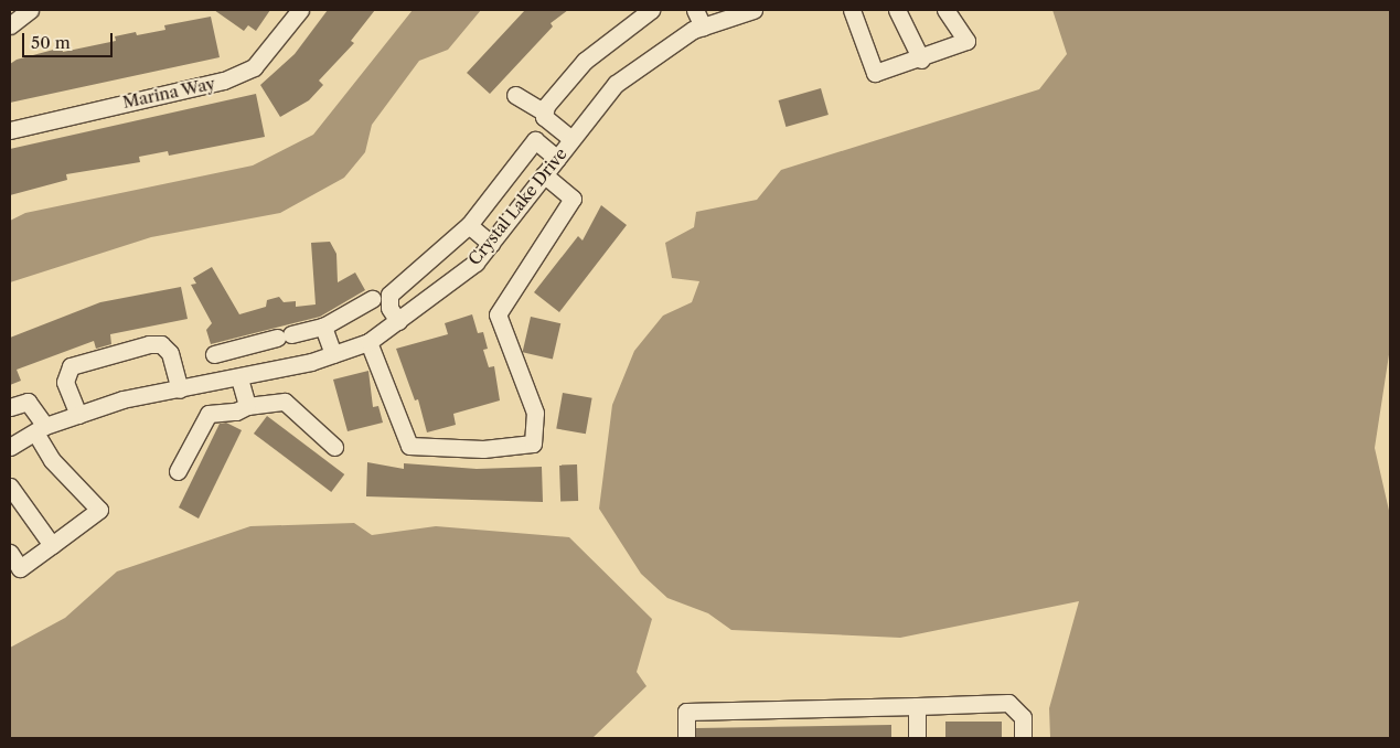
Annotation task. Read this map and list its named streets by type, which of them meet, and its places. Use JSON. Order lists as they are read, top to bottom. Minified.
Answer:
{"streets":{"street":["Marina Way","Crystal Lake Drive"]},"scale_bar":"50 m"}
